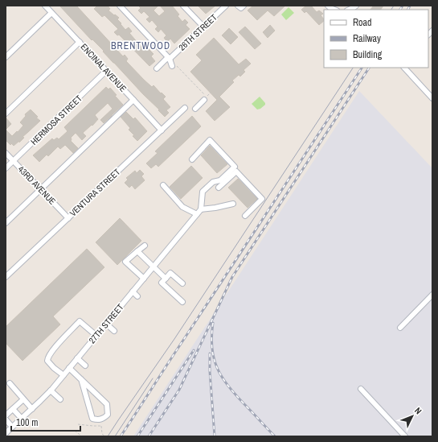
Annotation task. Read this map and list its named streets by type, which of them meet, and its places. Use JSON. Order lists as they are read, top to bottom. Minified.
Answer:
{"streets":{"street":["26TH STREET","ENCINAL AVENUE","HERMOSA STREET","43RD AVENUE","VENTURA STREET","27TH STREET"]},"crossings":[["ENCINAL AVENUE","HERMOSA STREET"],["ENCINAL AVENUE","VENTURA STREET"],["HERMOSA STREET","43RD AVENUE"],["43RD AVENUE","VENTURA STREET"]],"districts":["BRENTWOOD"],"legend":["Road","Railway","Building"],"scale_bar":"100 m","north":"top right"}
